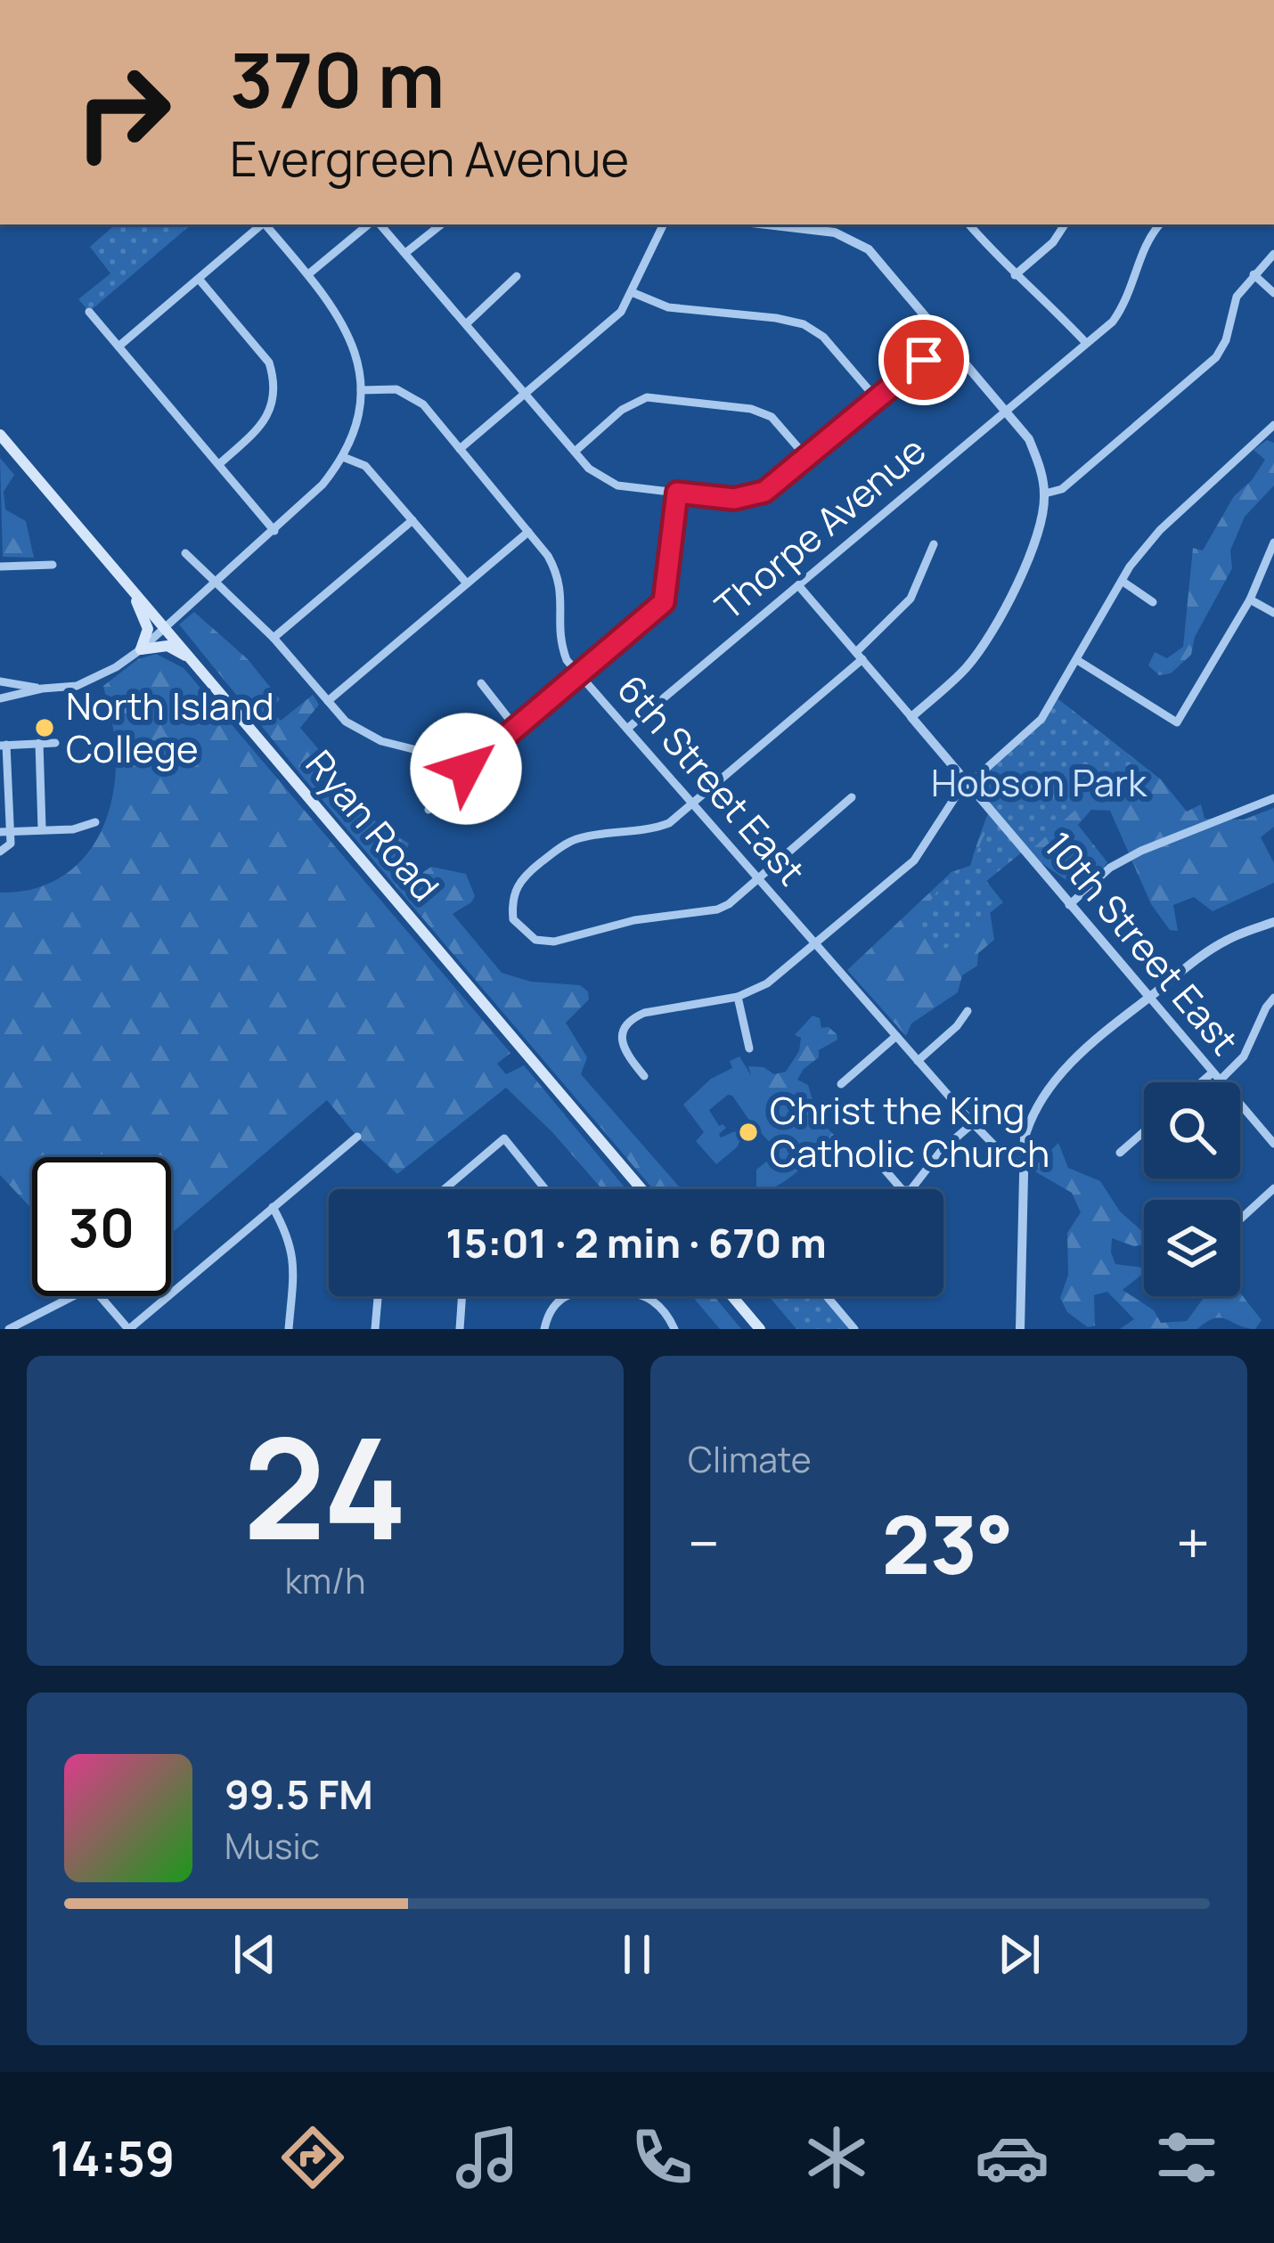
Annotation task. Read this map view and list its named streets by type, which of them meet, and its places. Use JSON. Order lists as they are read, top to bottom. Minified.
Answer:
{"streets":{"main road":["Ryan Road"],"street":["Thorpe Avenue","6th Street East","10th Street East"]},"crossings":[["Thorpe Avenue","6th Street East"],["Thorpe Avenue","10th Street East"]],"parks":["Hobson Park"],"places":["North Island College","Christ the King Catholic Church"],"page":{"turn":["370 m","Evergreen Avenue"],"limit":"30","trip":"15:01 · 2 min · 670 m","tile":[["24","km/h"],"Climate"],"heat":["−","23°","+"],"song":["99.5 FM","Music"],"tabs":"14:59"}}
